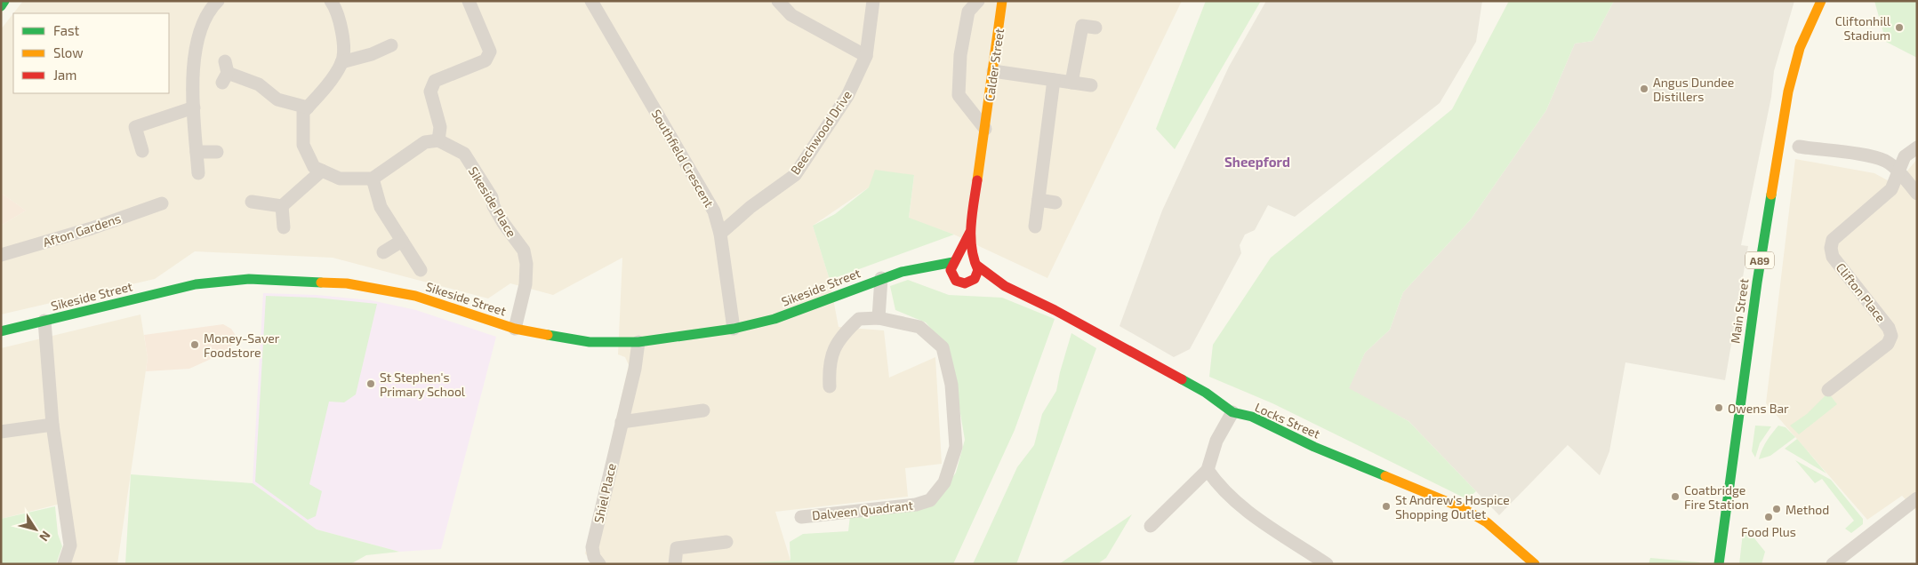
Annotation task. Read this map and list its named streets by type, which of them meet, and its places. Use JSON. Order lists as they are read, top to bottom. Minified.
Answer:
{"streets":{"main road":["Calder Street","A89","Sikeside Street","Main Street","Locks Street"],"street":["Beechwood Drive","Southfield Crescent","Sikeside Place","Afton Gardens","Clifton Place","Shiel Place","Dalveen Quadrant"]},"crossings":[["Calder Street","Sikeside Street"],["Calder Street","Locks Street"],["Beechwood Drive","Southfield Crescent"],["Southfield Crescent","Sikeside Street"],["Sikeside Place","Sikeside Street"],["Sikeside Street","Locks Street"],["Sikeside Street","Shiel Place"]],"districts":["Sheepford"],"places":["Cliftonhill Stadium","Angus Dundee Distillers","Money-Saver Foodstore","St Stephen's Primary School","Owens Bar","Coatbridge Fire Station","St Andrew's Hospice Shopping Outlet","Method","Food Plus"],"legend":["Fast","Slow","Jam"],"north":"bottom right"}
